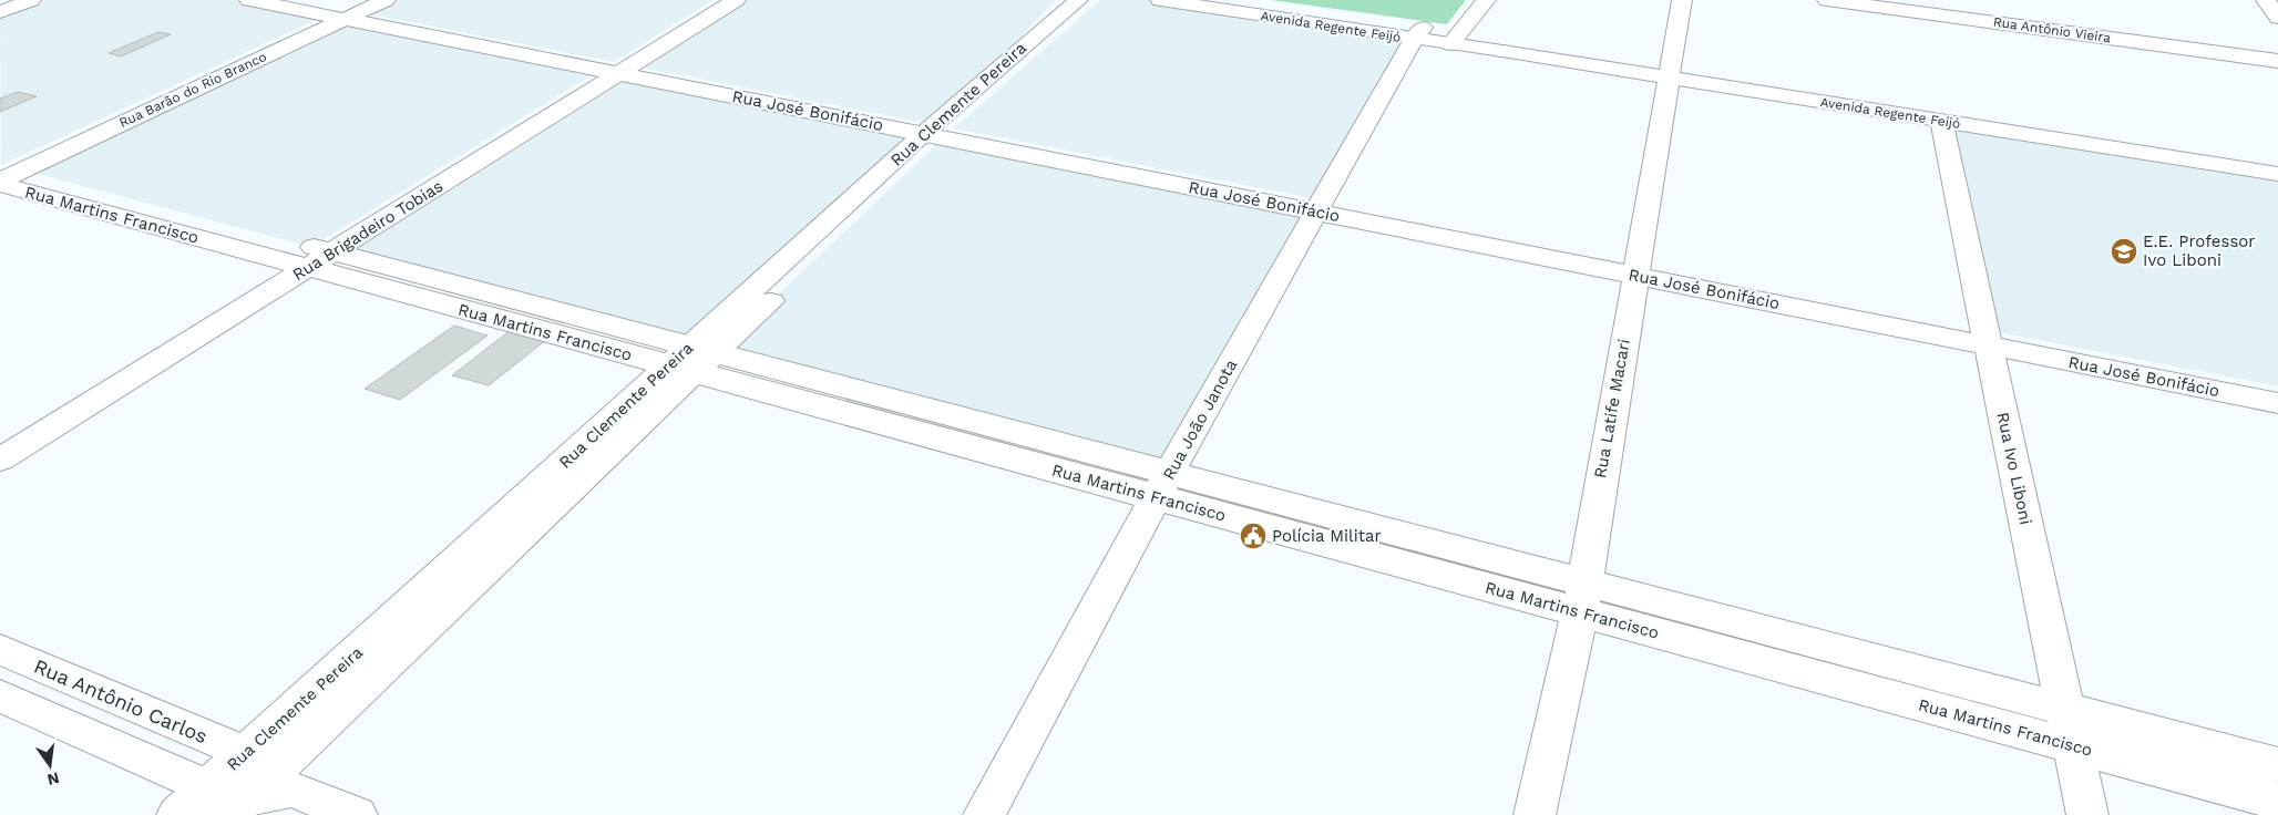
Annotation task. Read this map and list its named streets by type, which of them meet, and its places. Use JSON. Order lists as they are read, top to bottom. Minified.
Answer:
{"streets":{"street":["Avenida Regente Feijó","Rua Antônio Vieira","Rua Barão do Rio Branco","Rua Clemente Pereira","Rua José Bonifácio","Rua Martins Francisco","Rua Brigadeiro Tobias","Rua Latife Macari","Rua João Janota","Rua Ivo Liboni","Rua Antônio Carlos"]},"crossings":[["Avenida Regente Feijó","Rua Latife Macari"],["Avenida Regente Feijó","Rua João Janota"],["Avenida Regente Feijó","Rua Ivo Liboni"],["Rua Barão do Rio Branco","Rua José Bonifácio"],["Rua Barão do Rio Branco","Rua Martins Francisco"],["Rua Clemente Pereira","Rua José Bonifácio"],["Rua Clemente Pereira","Rua Martins Francisco"],["Rua Clemente Pereira","Rua Antônio Carlos"],["Rua José Bonifácio","Rua Brigadeiro Tobias"],["Rua José Bonifácio","Rua Latife Macari"],["Rua José Bonifácio","Rua João Janota"],["Rua José Bonifácio","Rua Ivo Liboni"],["Rua Martins Francisco","Rua Brigadeiro Tobias"],["Rua Martins Francisco","Rua Latife Macari"],["Rua Martins Francisco","Rua João Janota"],["Rua Martins Francisco","Rua Ivo Liboni"]],"places":{"school or university":["E.E. Professor Ivo Liboni"],"public building":["Polícia Militar"]},"north":"bottom"}
